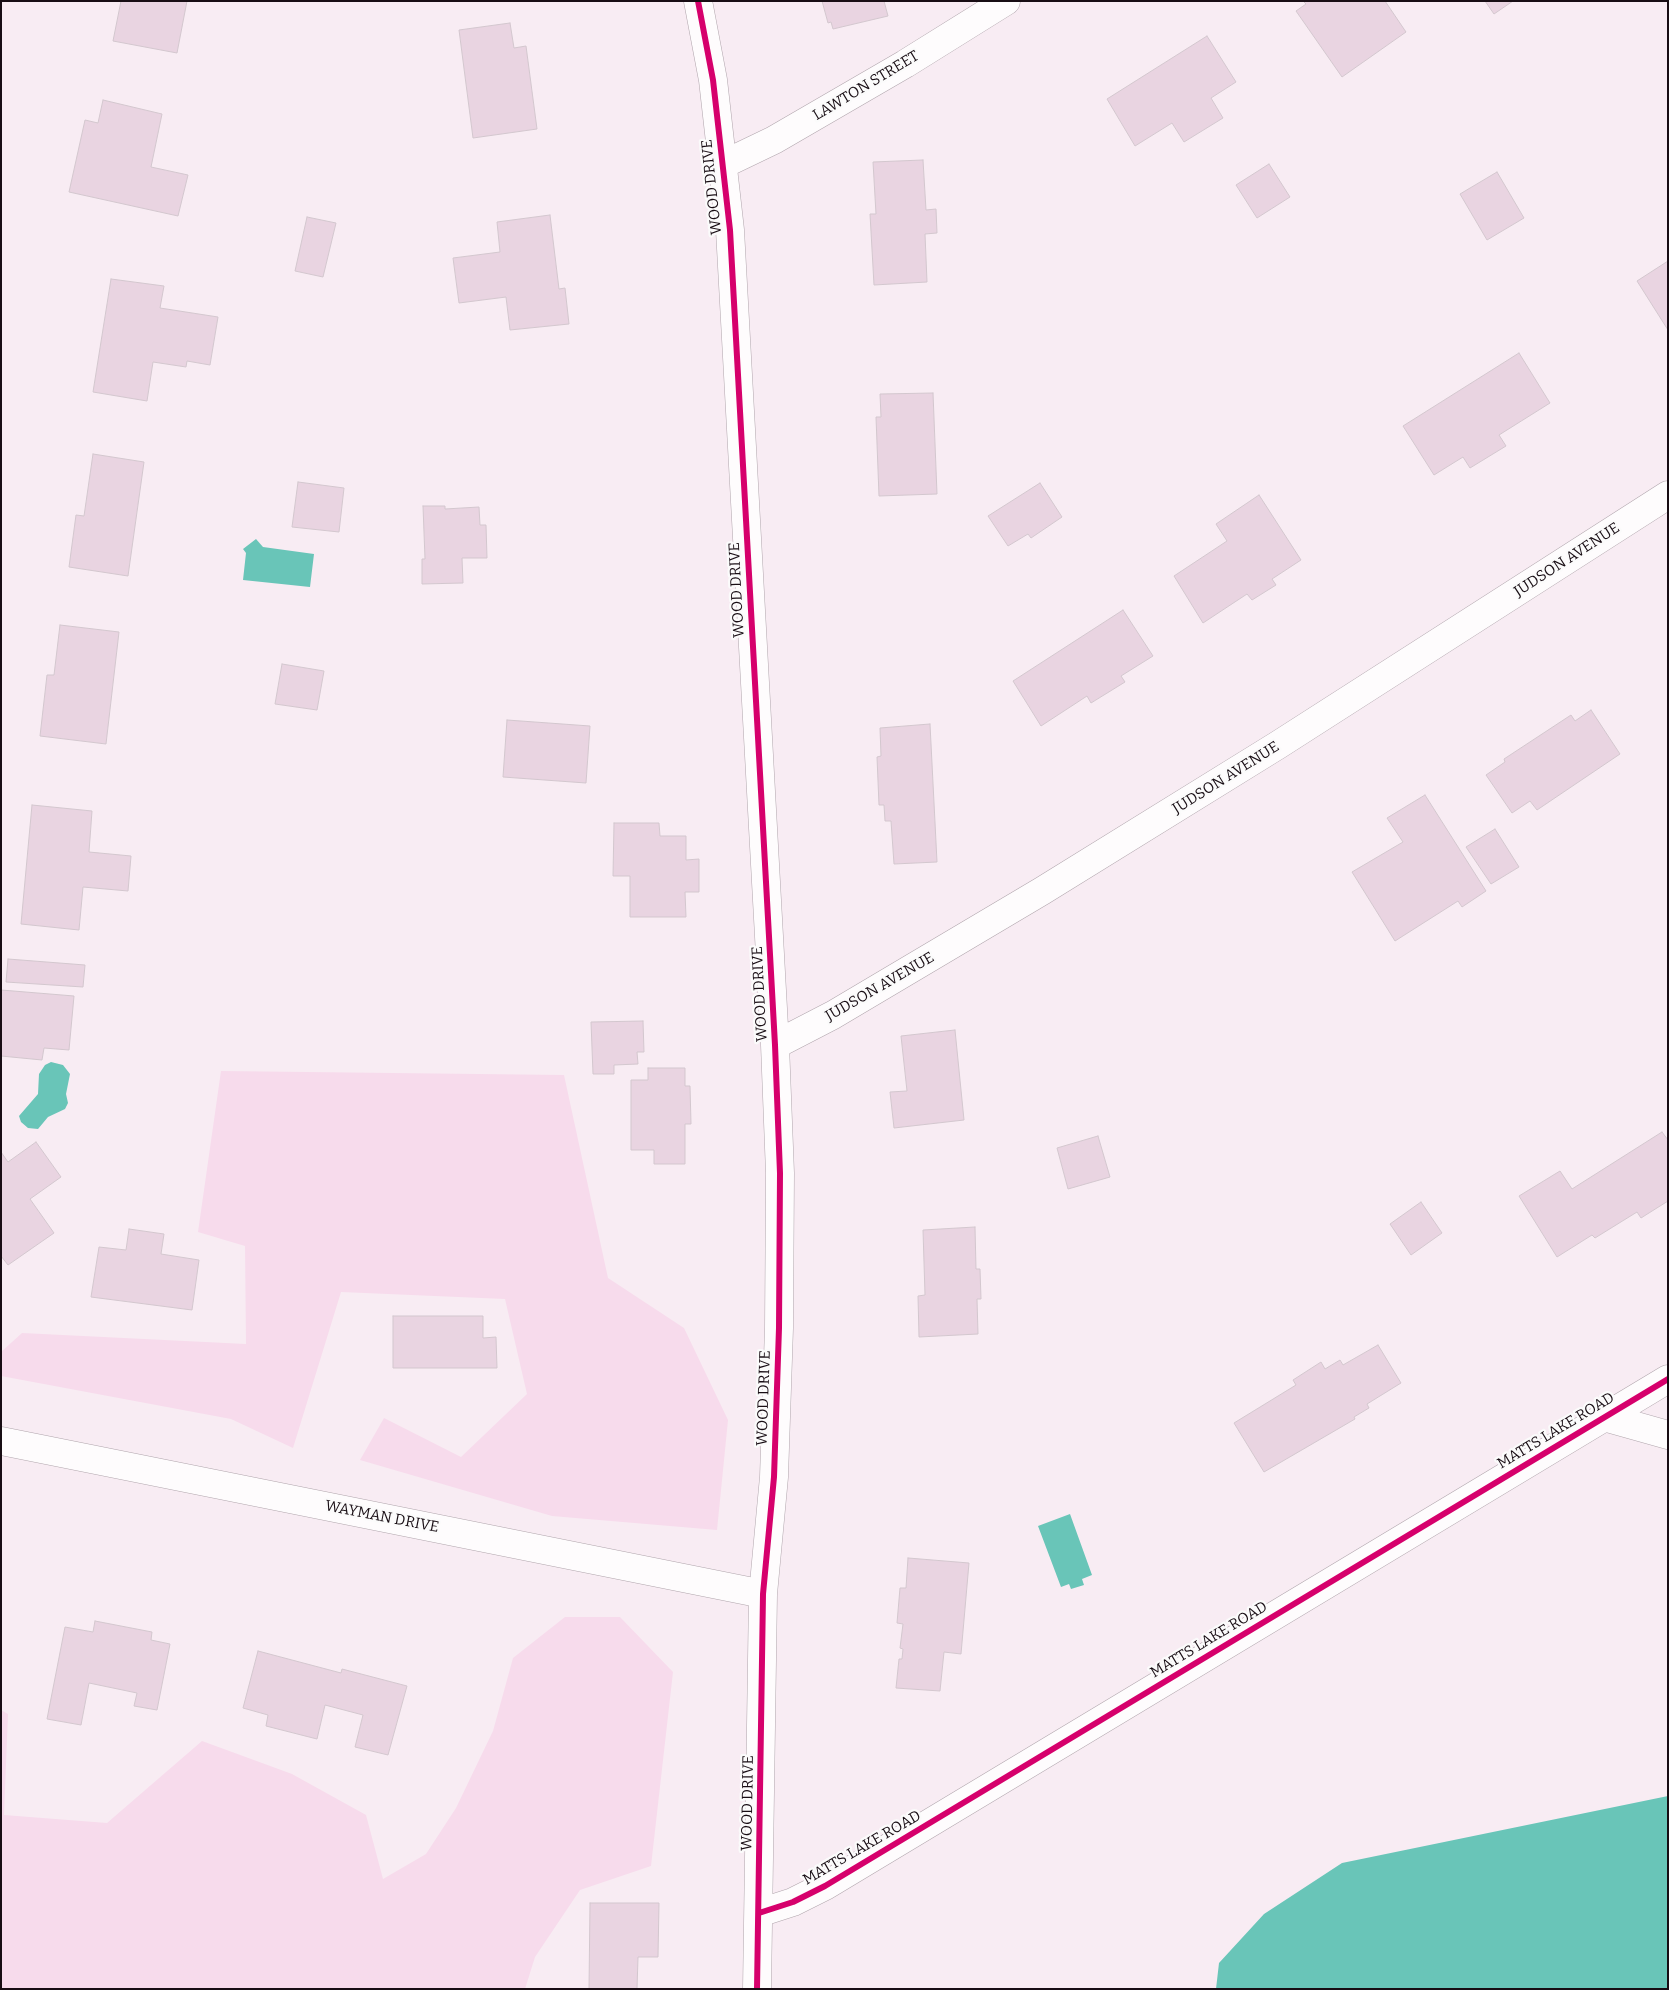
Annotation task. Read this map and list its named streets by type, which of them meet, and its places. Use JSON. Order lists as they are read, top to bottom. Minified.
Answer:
{"streets":{"street":["LAWTON STREET","WOOD DRIVE","JUDSON AVENUE","MATTS LAKE ROAD","WAYMAN DRIVE"]},"crossings":[["LAWTON STREET","WOOD DRIVE"],["WOOD DRIVE","JUDSON AVENUE"],["WOOD DRIVE","MATTS LAKE ROAD"],["WOOD DRIVE","WAYMAN DRIVE"]]}
